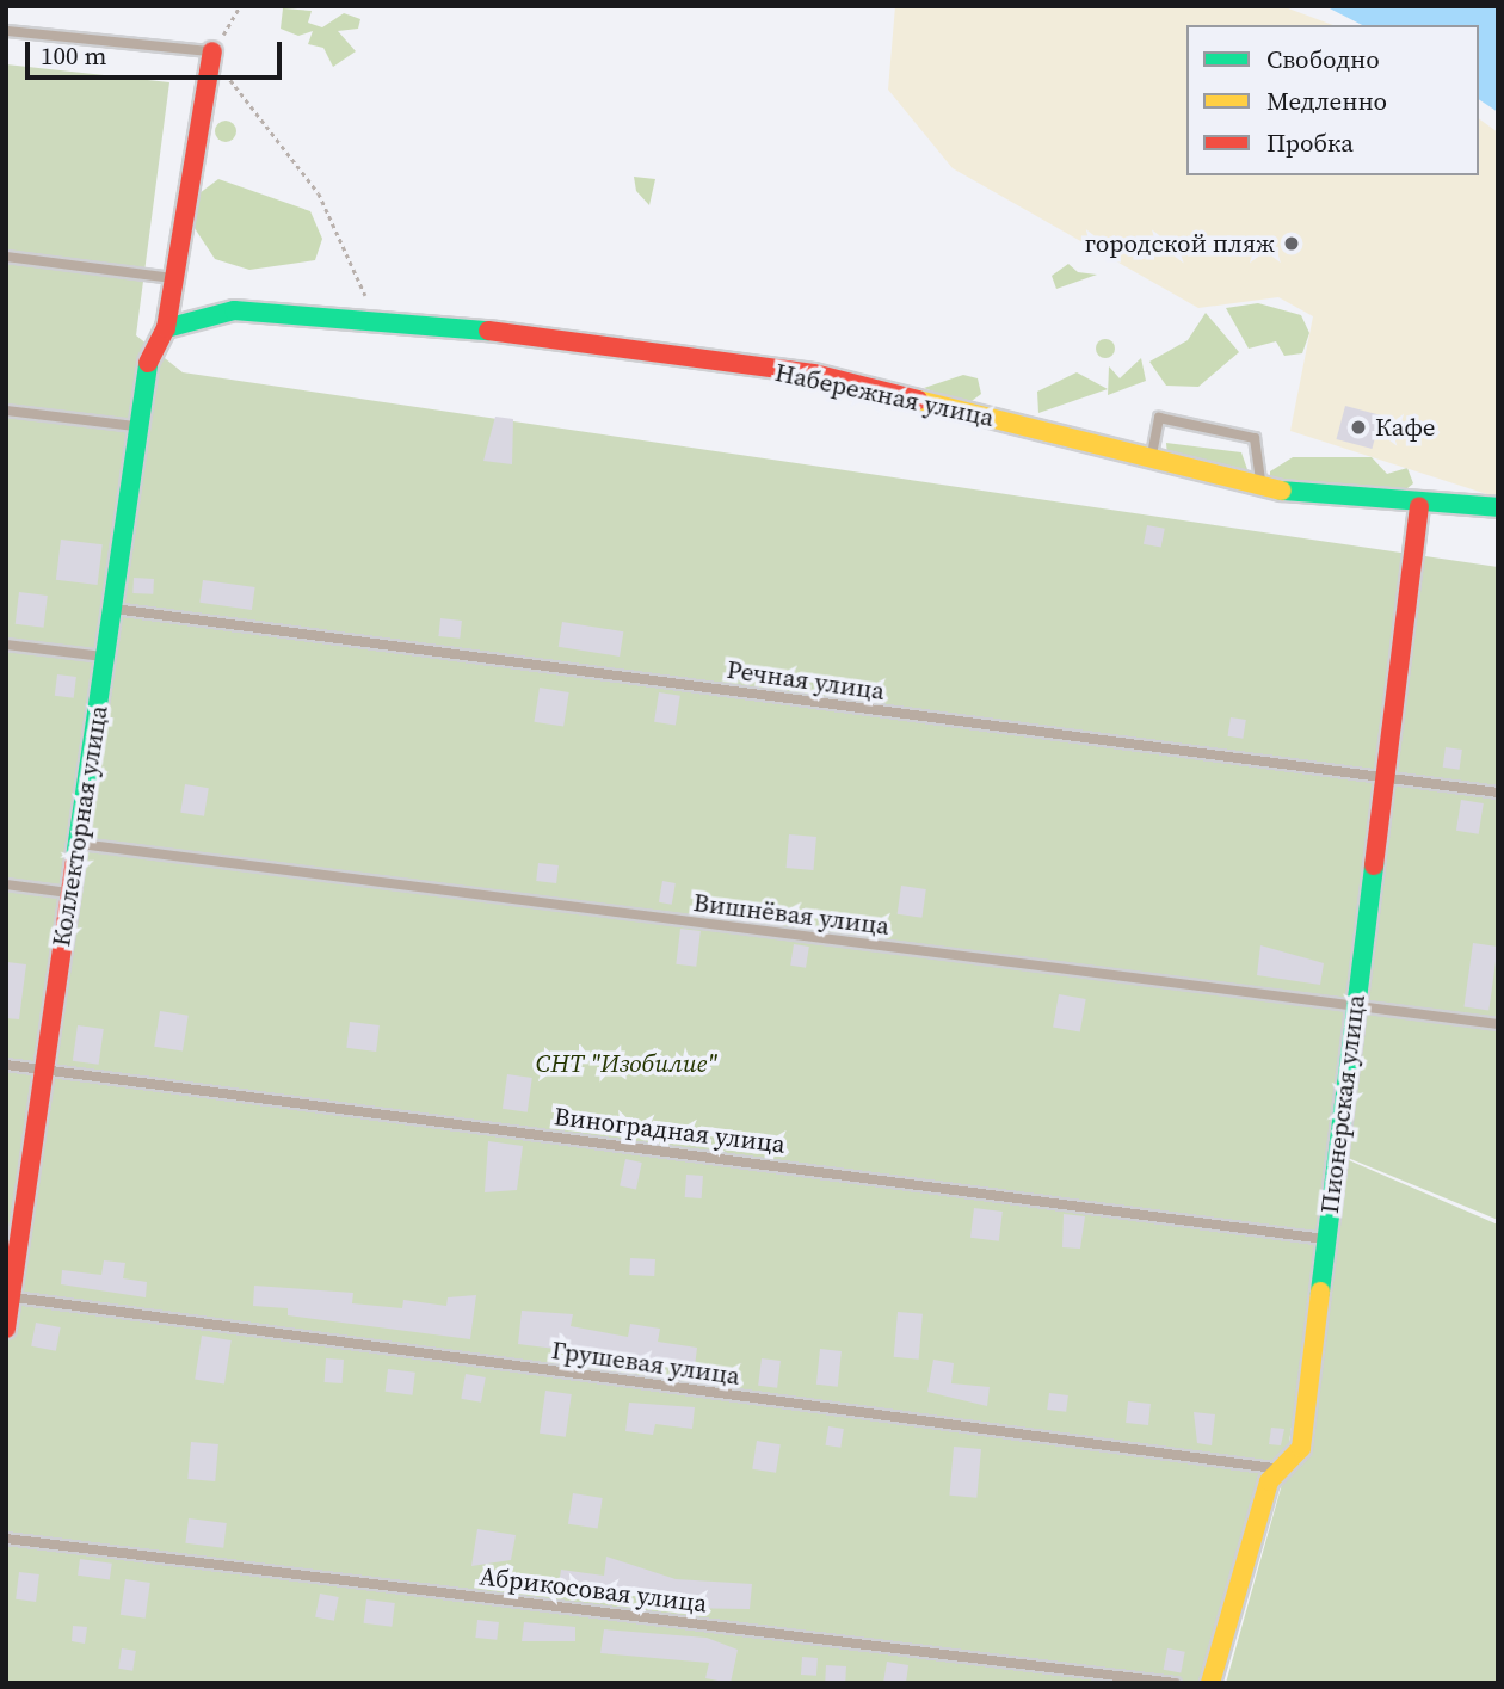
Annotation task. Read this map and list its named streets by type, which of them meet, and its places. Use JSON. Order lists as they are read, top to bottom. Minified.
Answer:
{"streets":{"street":["Набережная улица","Коллекторная улица","Пионерская улица"],"lane":["Речная улица","Вишнёвая улица","Виноградная улица","Грушевая улица","Абрикосовая улица"]},"crossings":[["Набережная улица","Коллекторная улица"],["Набережная улица","Пионерская улица"],["Речная улица","Коллекторная улица"],["Речная улица","Пионерская улица"],["Коллекторная улица","Вишнёвая улица"],["Коллекторная улица","Виноградная улица"],["Коллекторная улица","Грушевая улица"],["Вишнёвая улица","Пионерская улица"],["Пионерская улица","Виноградная улица"],["Пионерская улица","Грушевая улица"]],"parks":["СНТ \"Изобилие\""],"places":["городской пляж","Кафе"],"legend":["Свободно","Медленно","Пробка"],"scale_bar":"100 m"}
